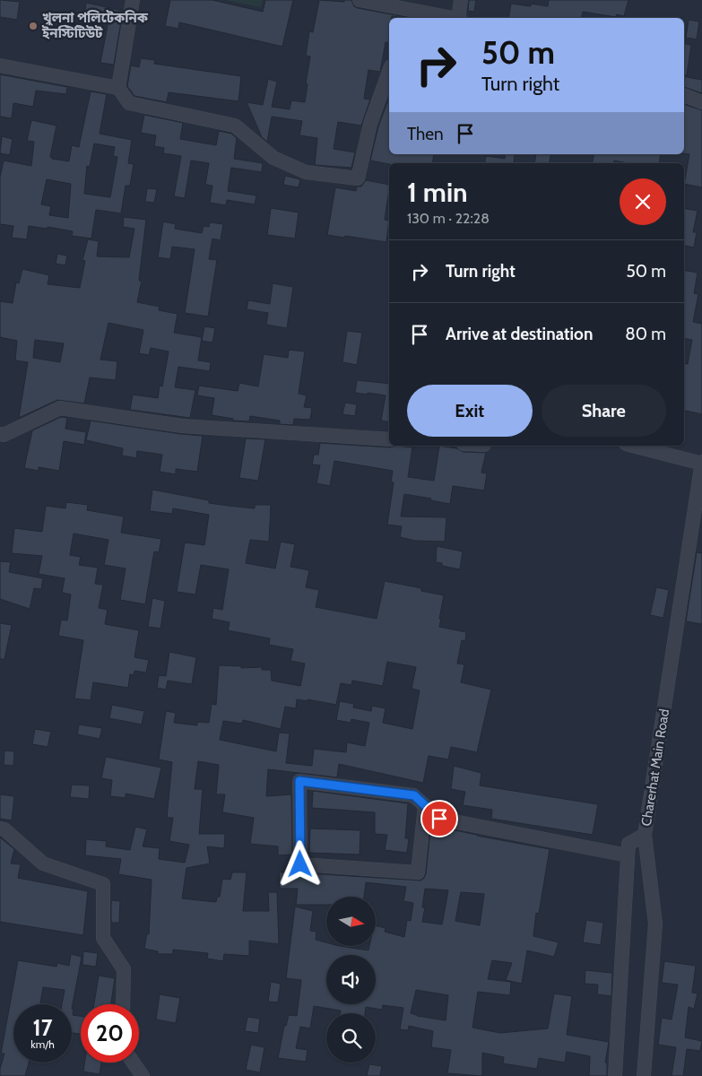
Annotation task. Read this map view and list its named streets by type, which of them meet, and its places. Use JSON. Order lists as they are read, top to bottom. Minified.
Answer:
{"streets":{"street":["Charerhat Main Road"]},"places":["খুলনা পলিটেকনিক ইনস্টিটিউট"],"north":"right","page":{"turn":["50 m","Turn right"],"then":"Then","heading":["1 min","130 m · 22:28"],"list":[{"name":"Turn right","value":"50 m"},{"name":"Arrive at destination","value":"80 m"}],"buttons":["Exit","Share"],"speed":"17 km/h","limit":"20"}}
